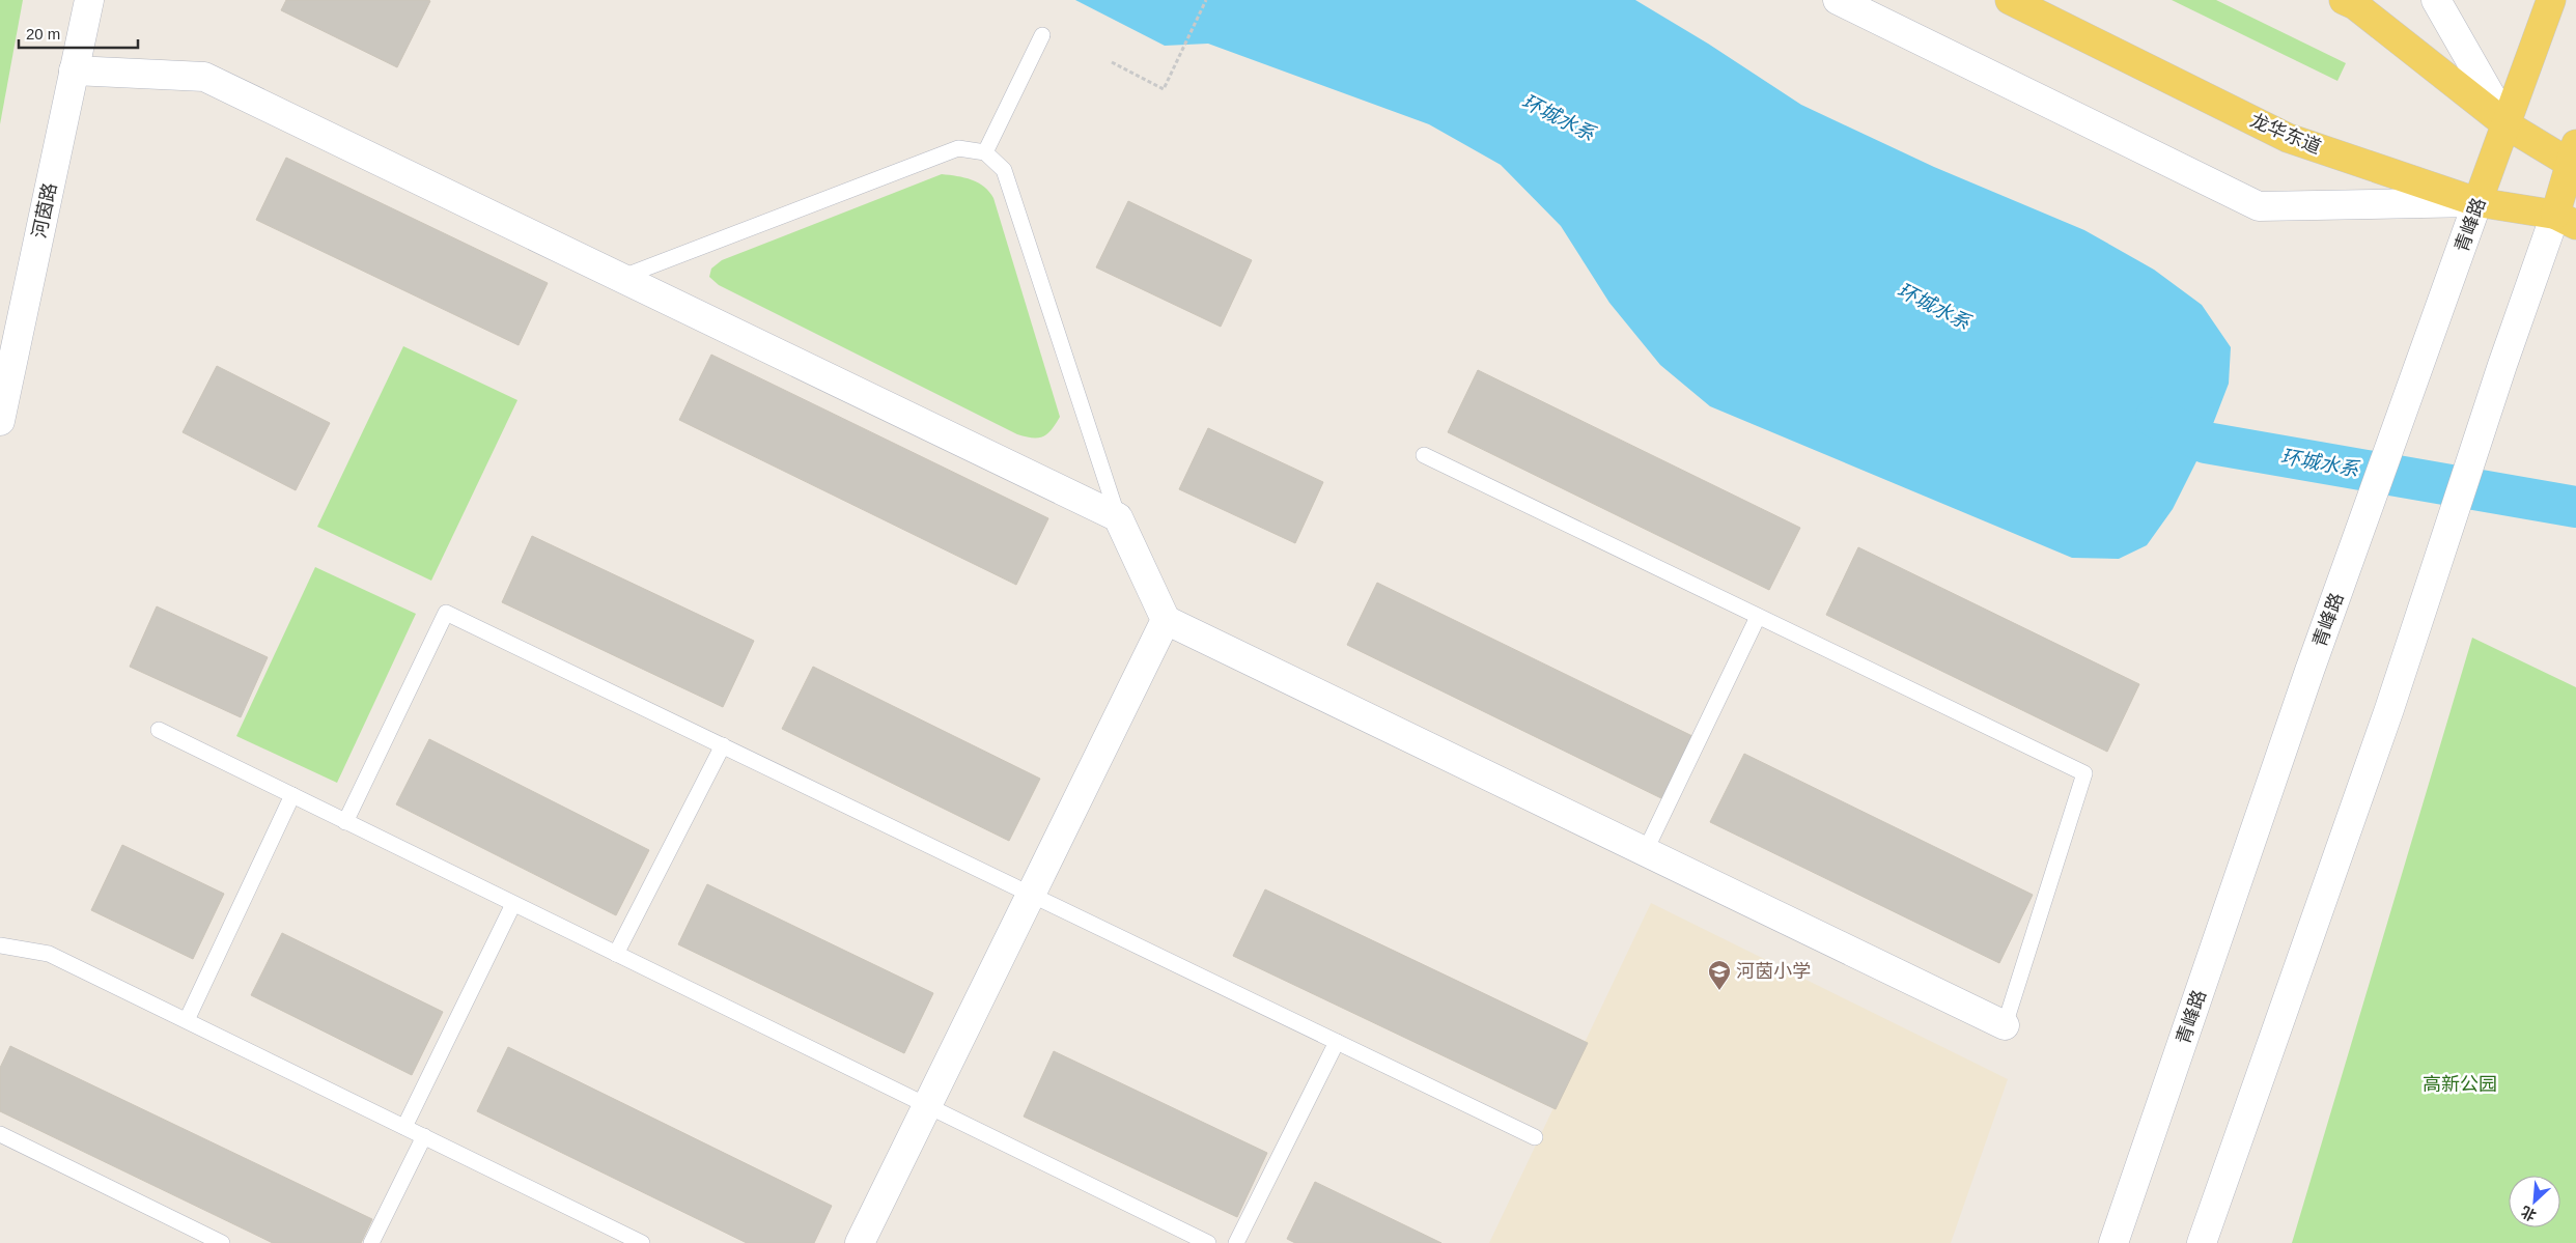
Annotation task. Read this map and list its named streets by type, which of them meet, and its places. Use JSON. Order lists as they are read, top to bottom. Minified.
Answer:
{"streets":{"main road":["龙华东道","青峰路"],"street":["河茵路"]},"crossings":[["龙华东道","青峰路"]],"water":["环城水系"],"parks":["高新公园"],"places":{"school or university":["河茵小学"]},"scale_bar":"20 m","north":"bottom left"}
